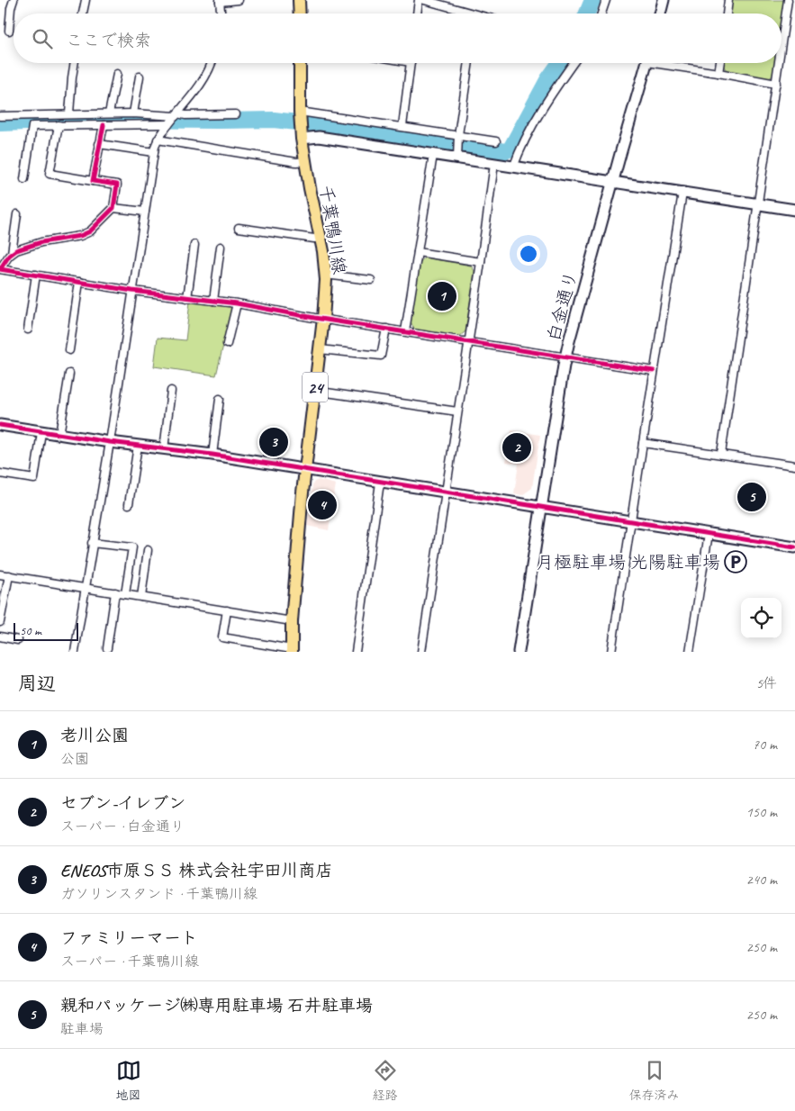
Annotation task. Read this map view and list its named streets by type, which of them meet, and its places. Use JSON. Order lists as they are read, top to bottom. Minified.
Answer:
{"streets":{"main road":["千葉鴨川線","24"],"street":["白金通り"]},"places":{"parking":["月極駐車場 光陽駐車場"]},"scale_bar":"50 m","page":{"search":"ここで検索","pins":["1","3","2","5","4"],"scale":"50 m","heading":["周辺","5件"],"list":[{"mark":"1","name":"老川公園","note":"公園","value":"70 m"},{"mark":"2","name":"セブン-イレブン","note":"スーパー · 白金通り","value":"150 m"},{"mark":"3","name":"ENEOS市原ＳＳ 株式会社宇田川商店","note":"ガソリンスタンド · 千葉鴨川線","value":"240 m"},{"mark":"4","name":"ファミリーマート","note":"スーパー · 千葉鴨川線","value":"250 m"},{"mark":"5","name":"親和パッケージ㈱専用駐車場 石井駐車場","note":"駐車場","value":"250 m"}],"nav":["地図","経路","保存済み"]}}
